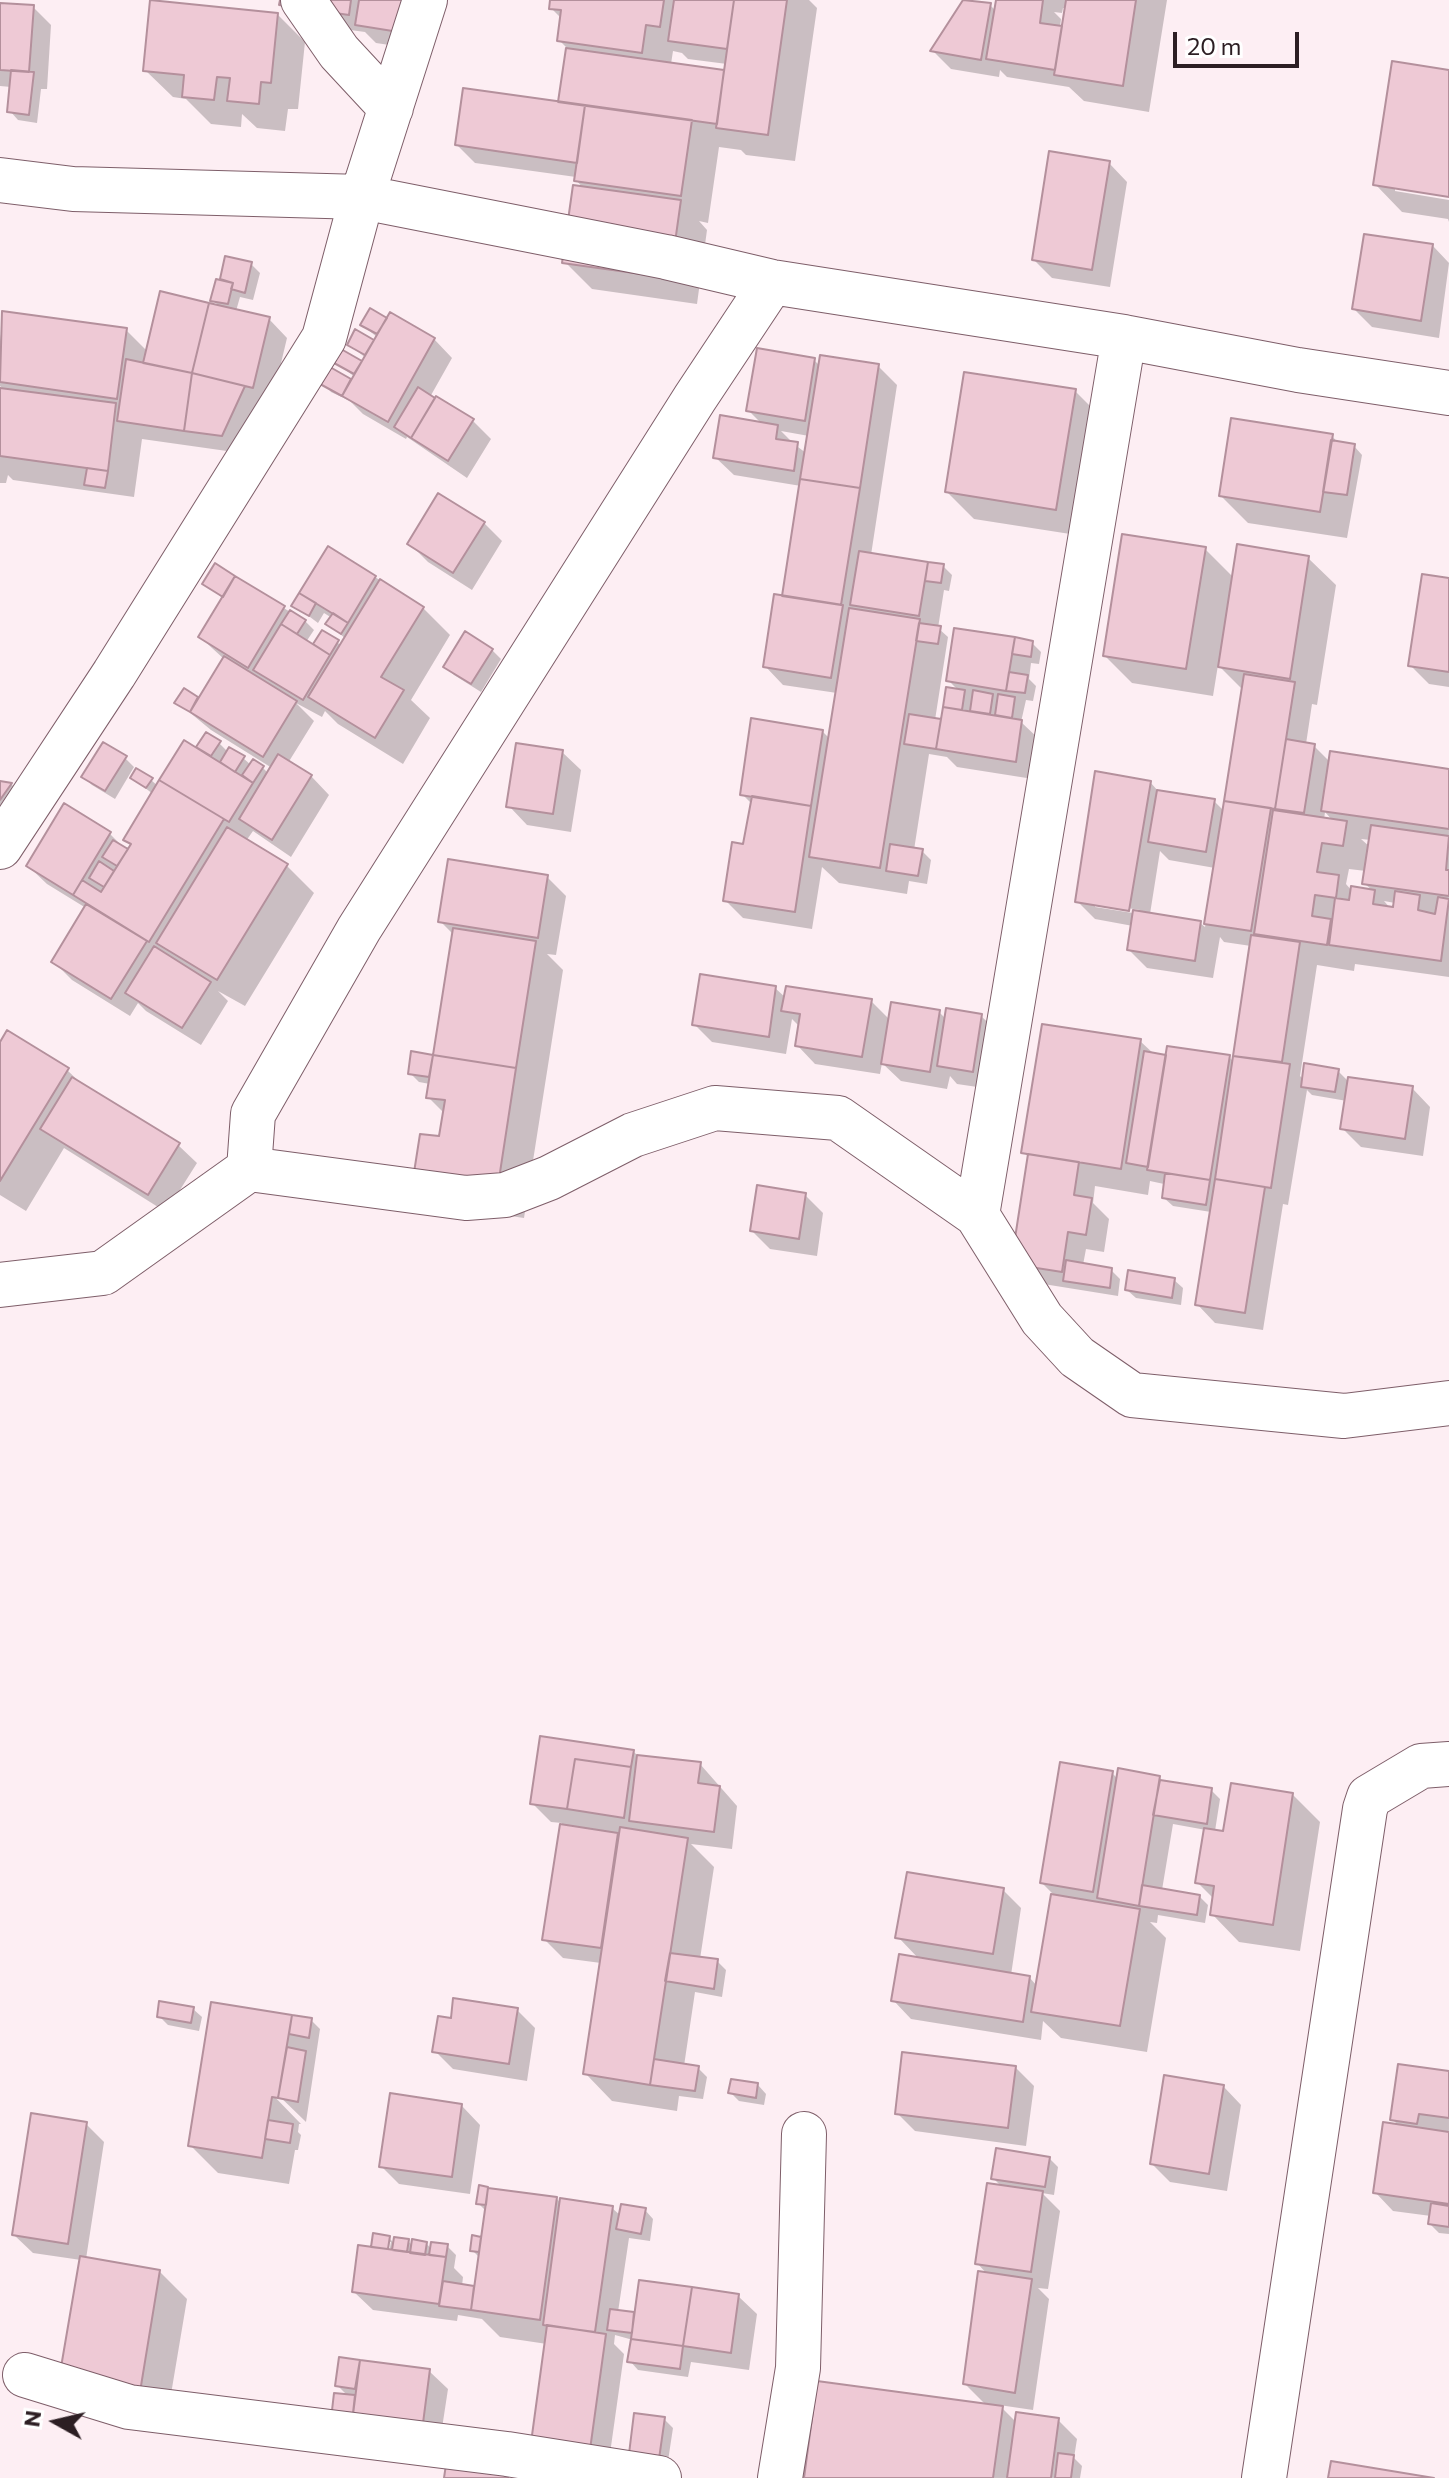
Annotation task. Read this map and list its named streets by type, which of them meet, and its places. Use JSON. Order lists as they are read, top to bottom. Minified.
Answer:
{"scale_bar":"20 m","north":"left"}
